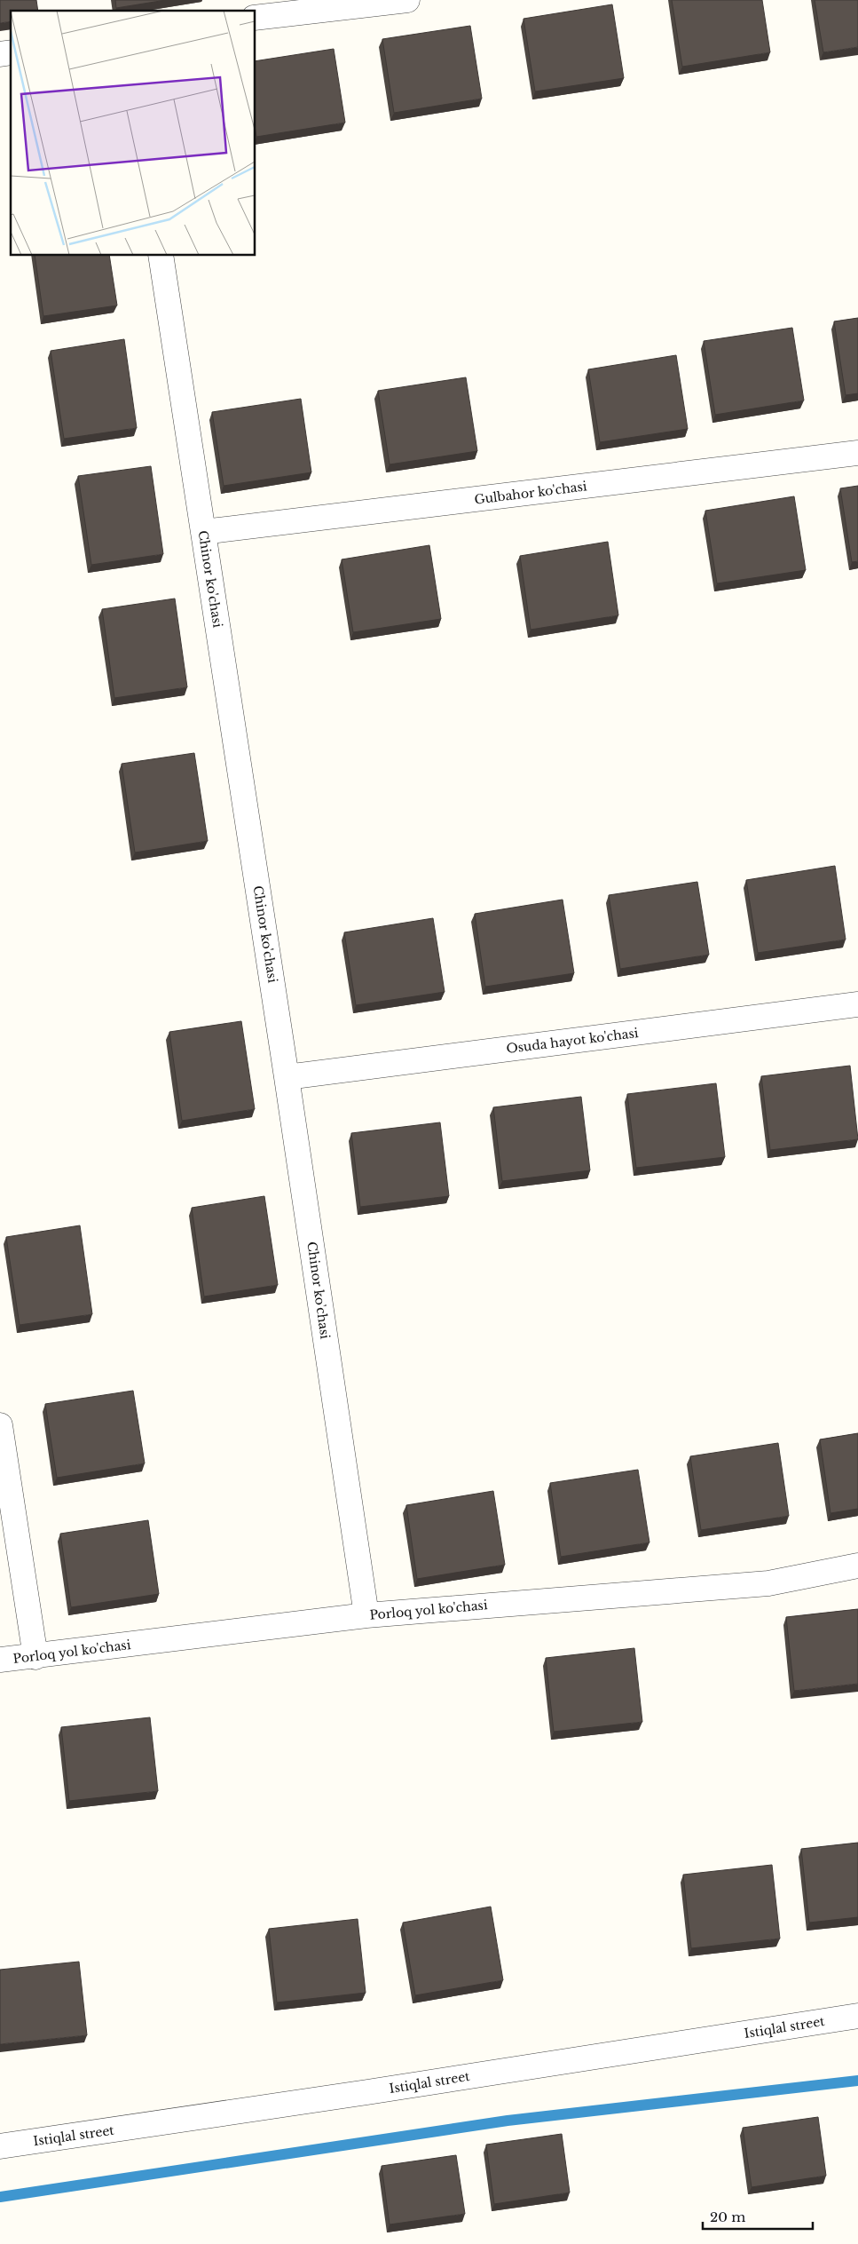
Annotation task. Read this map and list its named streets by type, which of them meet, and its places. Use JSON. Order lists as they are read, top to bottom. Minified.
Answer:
{"streets":{"street":["Gulbahor ko'chasi","Chinor ko'chasi","Osuda hayot ko'chasi","Porloq yol ko'chasi","Istiqlal street"]},"crossings":[["Gulbahor ko'chasi","Chinor ko'chasi"],["Chinor ko'chasi","Osuda hayot ko'chasi"],["Chinor ko'chasi","Porloq yol ko'chasi"]],"scale_bar":"20 m"}
